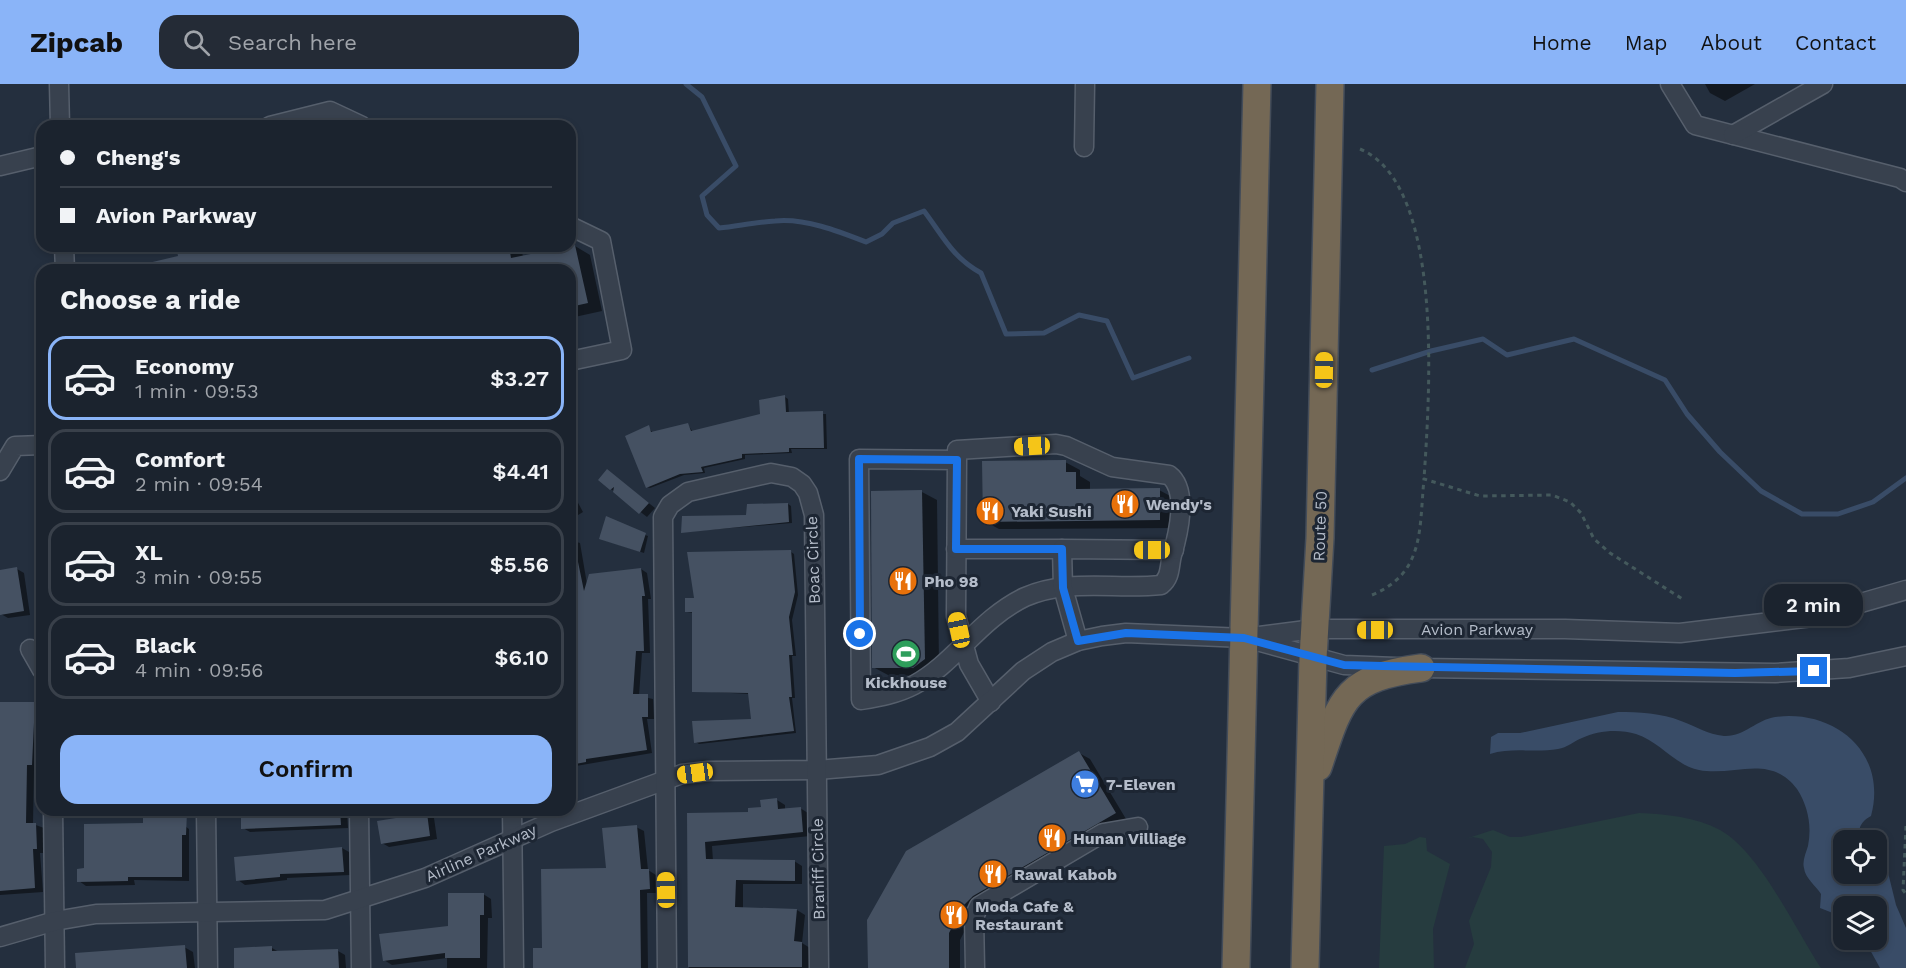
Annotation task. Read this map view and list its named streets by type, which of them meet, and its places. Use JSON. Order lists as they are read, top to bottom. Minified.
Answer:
{"streets":{"highway":["Route 50"],"street":["Boac Circle","Avion Parkway","Airline Parkway","Braniff Circle"]},"crossings":[["Route 50","Avion Parkway"],["Boac Circle","Airline Parkway"],["Boac Circle","Braniff Circle"],["Avion Parkway","Airline Parkway"],["Airline Parkway","Braniff Circle"]],"places":{"restaurant":["Wendy's","Yaki Sushi","Pho 98","Hunan Villiage","Rawal Kabob","Moda Cafe & Restaurant"],"sports":["Kickhouse"],"supermarket":["7-Eleven"]},"page":{"header":"Zipcab","search":"Search here","nav":["Home","Map","About","Contact"],"banner":["Cheng's","Avion Parkway"],"heading":"Choose a ride","list":[{"name":"Economy","note":"1 min · 09:53","value":"$3.27"},{"name":"Comfort","note":"2 min · 09:54","value":"$4.41"},{"name":"XL","note":"3 min · 09:55","value":"$5.56"},{"name":"Black","note":"4 min · 09:56","value":"$6.10"}],"bubble":"2 min","buttons":"Confirm"}}
